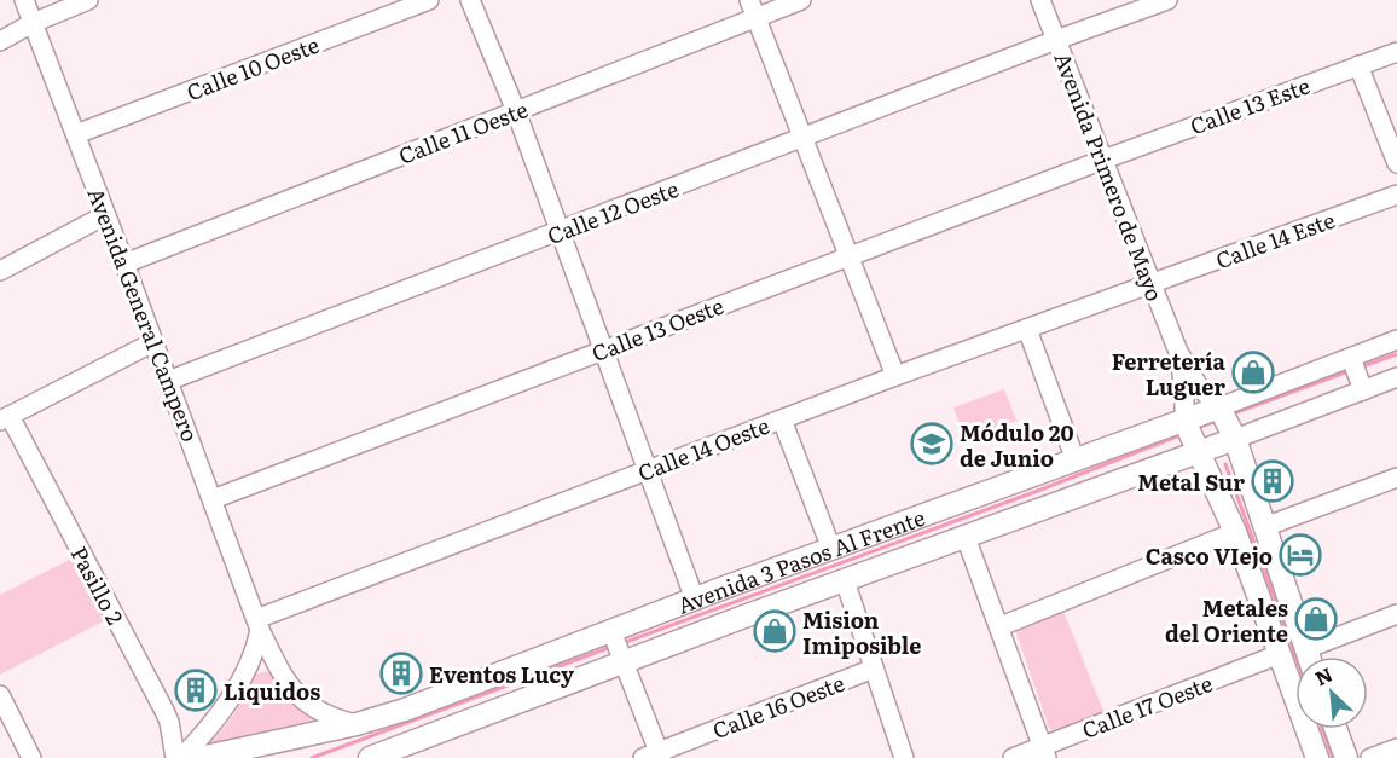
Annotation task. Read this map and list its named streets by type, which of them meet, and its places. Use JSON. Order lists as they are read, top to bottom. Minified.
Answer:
{"streets":{"main road":["Avenida 3 Pasos Al Frente"],"street":["Calle 10 Oeste","Calle 13 Este","Calle 11 Oeste","Avenida Primero de Mayo","Calle 12 Oeste","Calle 14 Este","Avenida General Campero","Calle 13 Oeste","Calle 14 Oeste","Pasillo 2","Calle 16 Oeste","Calle 17 Oeste"]},"crossings":[["Calle 10 Oeste","Avenida General Campero"],["Calle 13 Este","Avenida Primero de Mayo"],["Calle 13 Este","Calle 13 Oeste"],["Calle 11 Oeste","Avenida General Campero"],["Avenida Primero de Mayo","Calle 12 Oeste"],["Avenida Primero de Mayo","Calle 14 Este"],["Avenida Primero de Mayo","Calle 13 Oeste"],["Avenida Primero de Mayo","Calle 14 Oeste"],["Avenida Primero de Mayo","Avenida 3 Pasos Al Frente"],["Calle 12 Oeste","Avenida General Campero"],["Calle 14 Este","Calle 14 Oeste"],["Avenida General Campero","Calle 13 Oeste"],["Avenida General Campero","Calle 14 Oeste"],["Avenida General Campero","Avenida 3 Pasos Al Frente"]],"places":{"shop":["Ferretería Luguer","Metales del Oriente","Mision Imiposible"],"school or university":["Módulo 20 de Junio"],"building":["Metal Sur","Eventos Lucy","Liquidos"],"hotel":["Casco VIejo"]},"north":"top left"}
